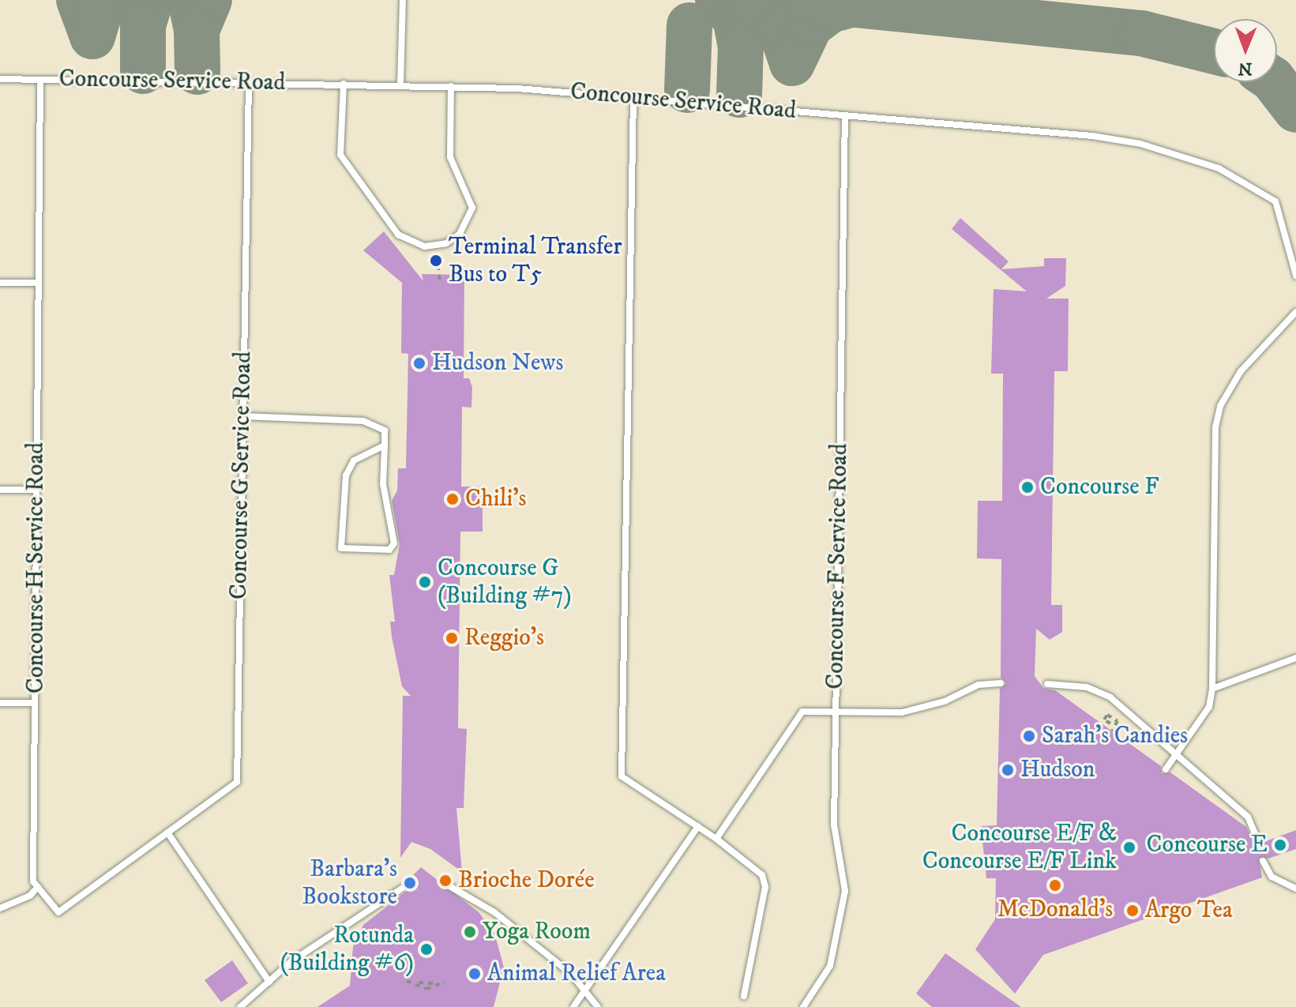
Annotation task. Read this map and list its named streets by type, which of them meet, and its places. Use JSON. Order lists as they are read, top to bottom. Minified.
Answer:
{"streets":{"lane":["Concourse Service Road","Concourse G Service Road","Concourse F Service Road","Concourse H Service Road"]},"crossings":[["Concourse Service Road","Concourse G Service Road"],["Concourse Service Road","Concourse F Service Road"],["Concourse Service Road","Concourse H Service Road"]],"places":["Terminal Transfer Bus to T5","Hudson News","Concourse F","Chili's","Concourse G (Building #7)","Reggio’s","Sarah’s Candies","Hudson","Concourse E","Concourse E/F & Concourse E/F Link","Brioche Dorée","Barbara's Bookstore","McDonald's","Argo Tea","Yoga Room","Rotunda (Building #6)","Animal Relief Area"],"north":"bottom"}
